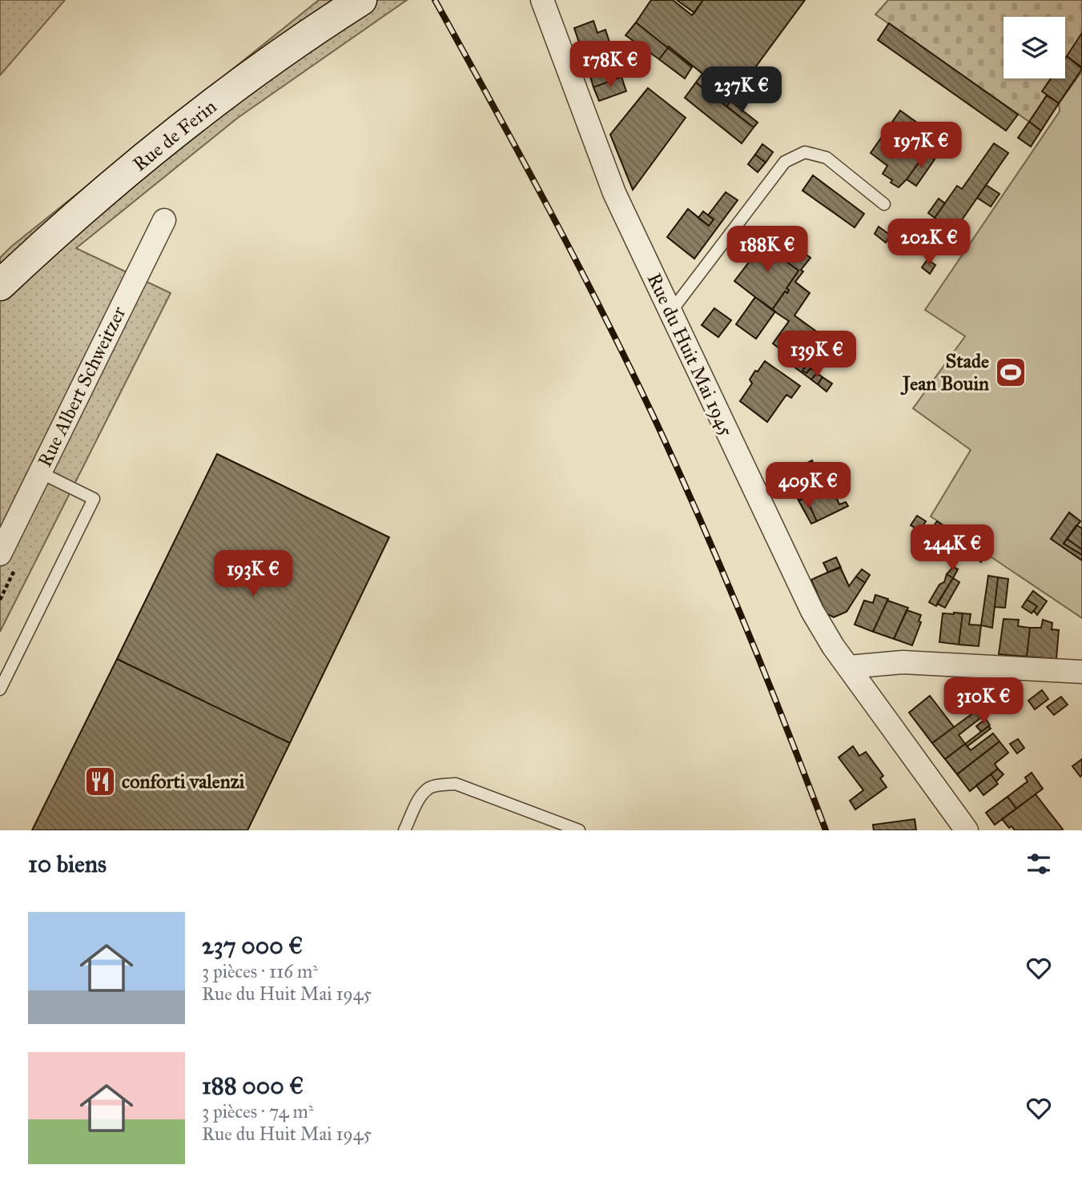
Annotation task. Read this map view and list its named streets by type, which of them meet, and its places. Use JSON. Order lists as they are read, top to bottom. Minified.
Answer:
{"streets":{"street":["Rue de Ferin","Rue du Huit Mai 1945","Rue Albert Schweitzer"]},"places":{"sports":["Stade Jean Bouin"],"restaurant":["conforti valenzi"]},"page":{"price":["178K €","237K €","197K €","202K €","188K €","139K €","409K €","244K €","193K €","310K €"],"heading":"10 biens","list":[{"name":"237 000 €","note":"3 pièces · 116 m² · Rue du Huit Mai 1945"},{"name":"188 000 €","note":"3 pièces · 74 m² · Rue du Huit Mai 1945"}]}}
